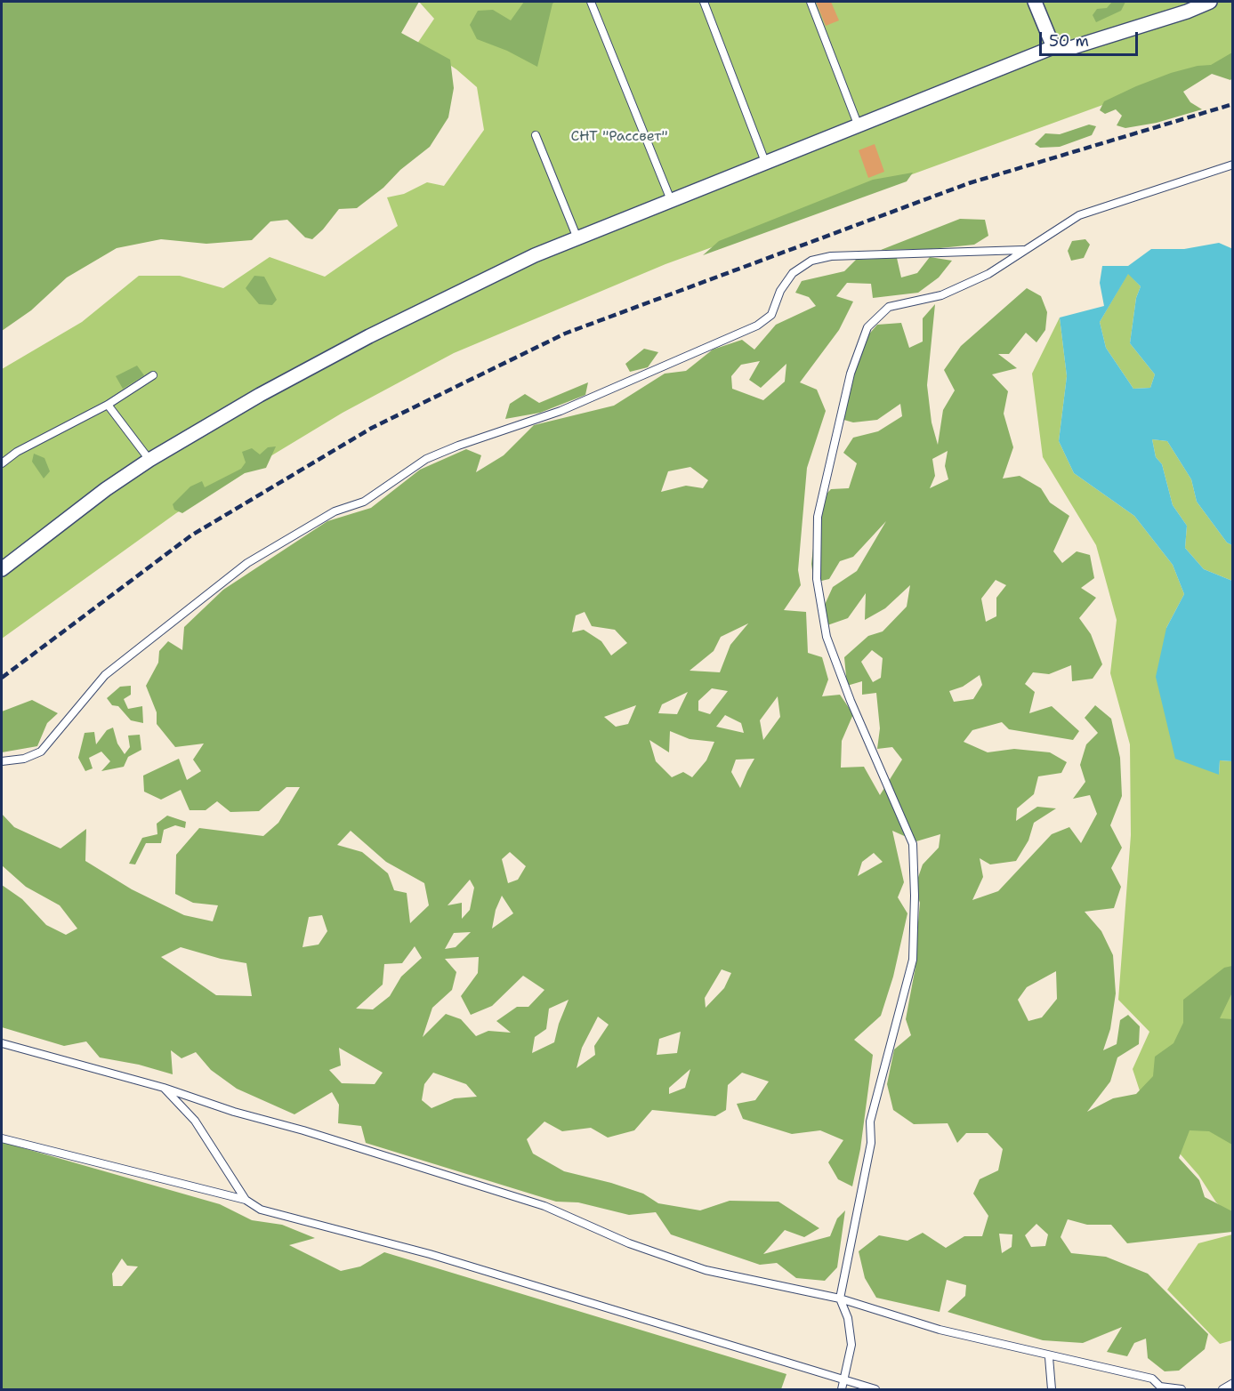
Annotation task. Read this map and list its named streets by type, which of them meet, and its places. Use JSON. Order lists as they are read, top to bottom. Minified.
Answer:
{"parks":["СНТ \"Рассвет\""],"scale_bar":"50 m"}
